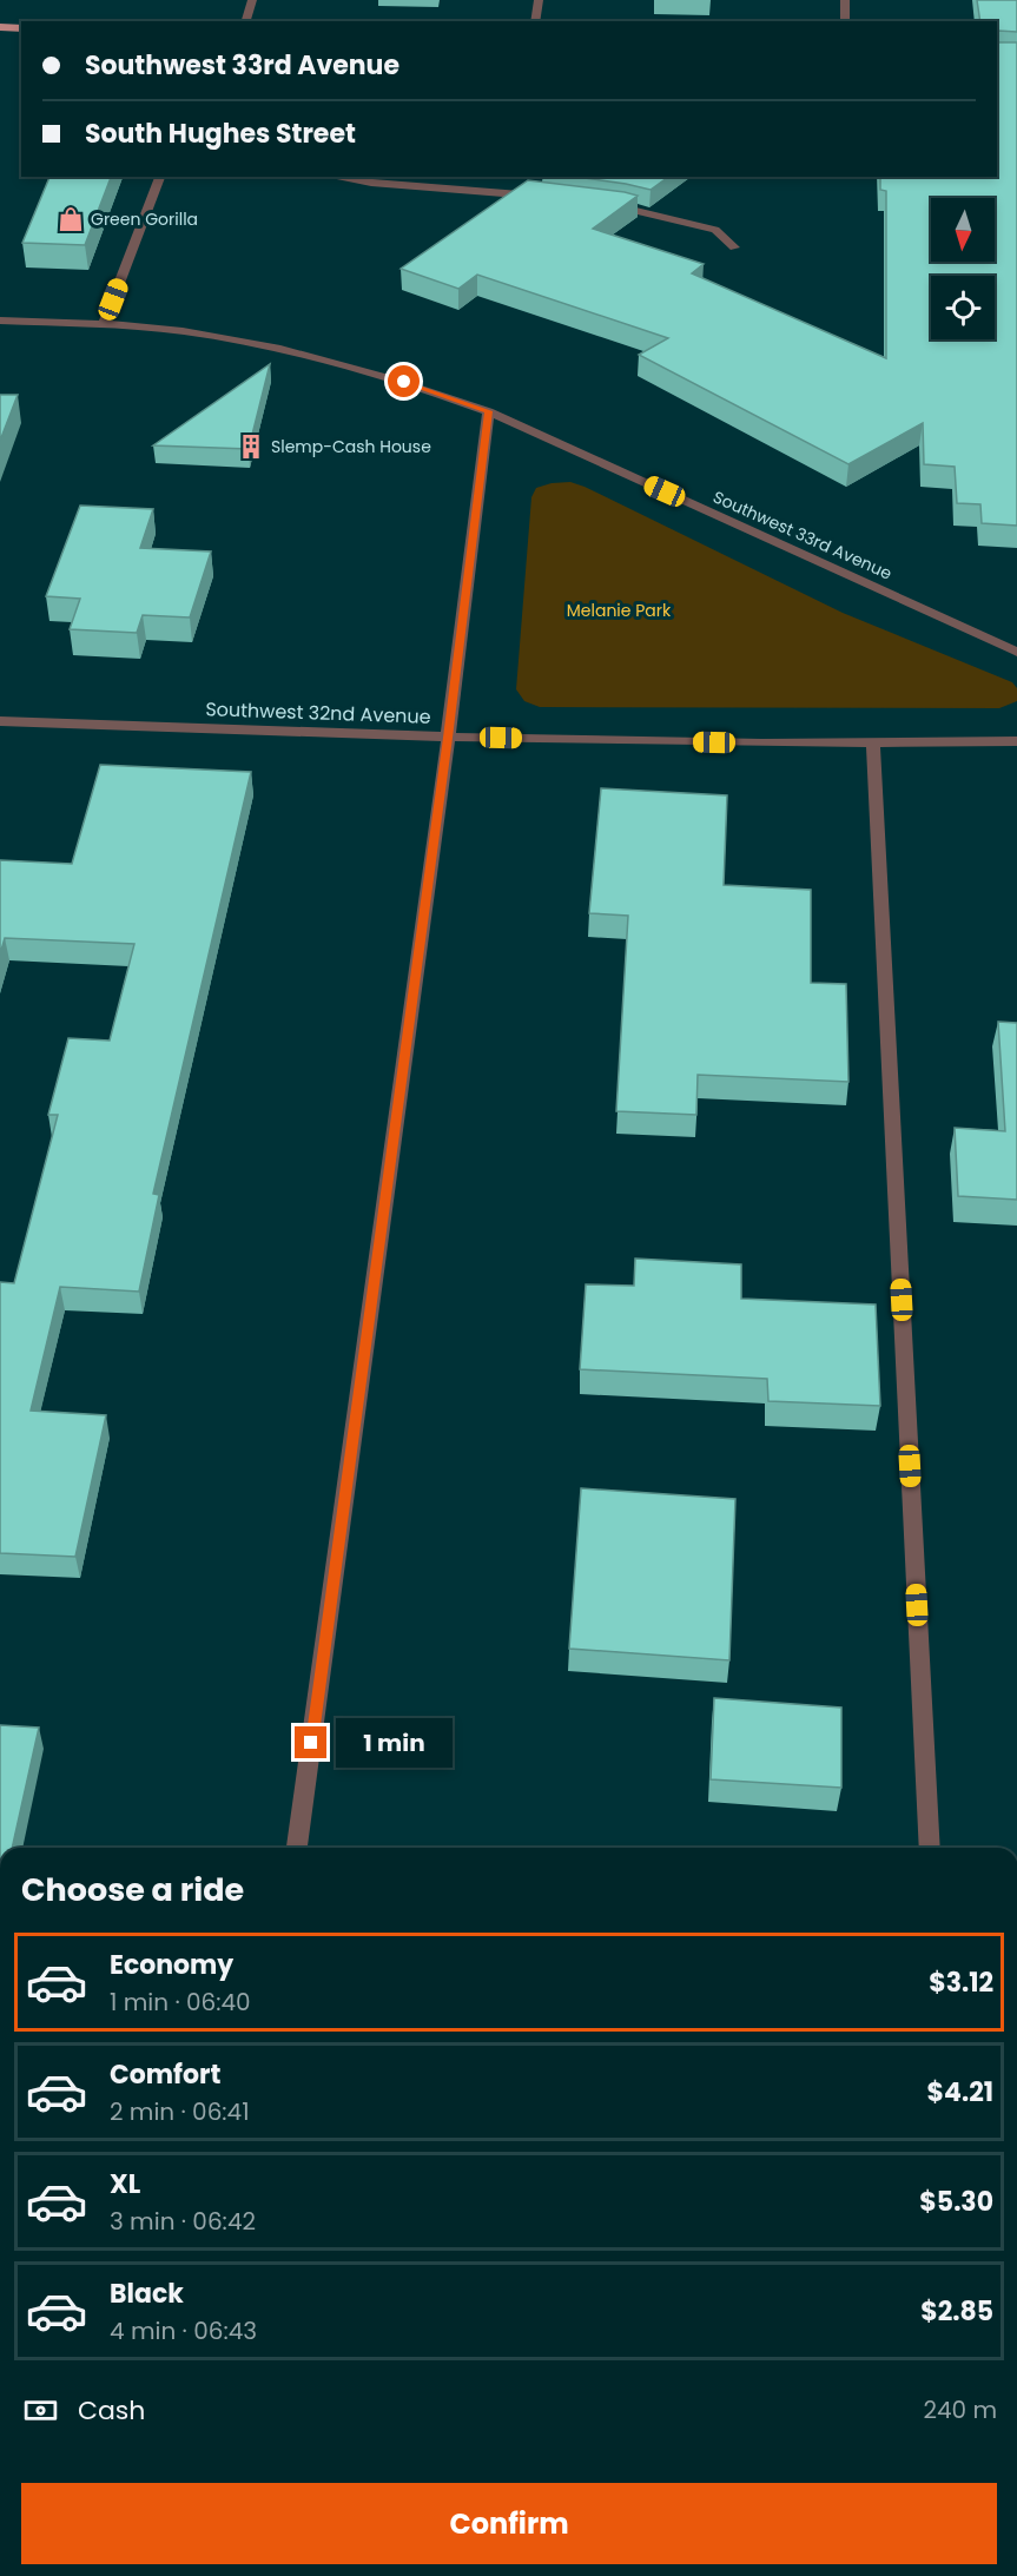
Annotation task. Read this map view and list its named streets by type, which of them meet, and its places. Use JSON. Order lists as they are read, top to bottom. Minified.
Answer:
{"streets":{"street":["Southwest 33rd Avenue","Southwest 32nd Avenue"]},"parks":["Melanie Park"],"places":{"shop":["Green Gorilla"],"building":["Slemp-Cash House"]},"north":"bottom","page":{"banner":["Southwest 33rd Avenue","South Hughes Street"],"bubble":"1 min","heading":"Choose a ride","list":[{"name":"Economy","note":"1 min · 06:40","value":"$3.12"},{"name":"Comfort","note":"2 min · 06:41","value":"$4.21"},{"name":"XL","note":"3 min · 06:42","value":"$5.30"},{"name":"Black","note":"4 min · 06:43","value":"$2.85"}],"pay":["Cash","240 m"],"buttons":"Confirm"}}
